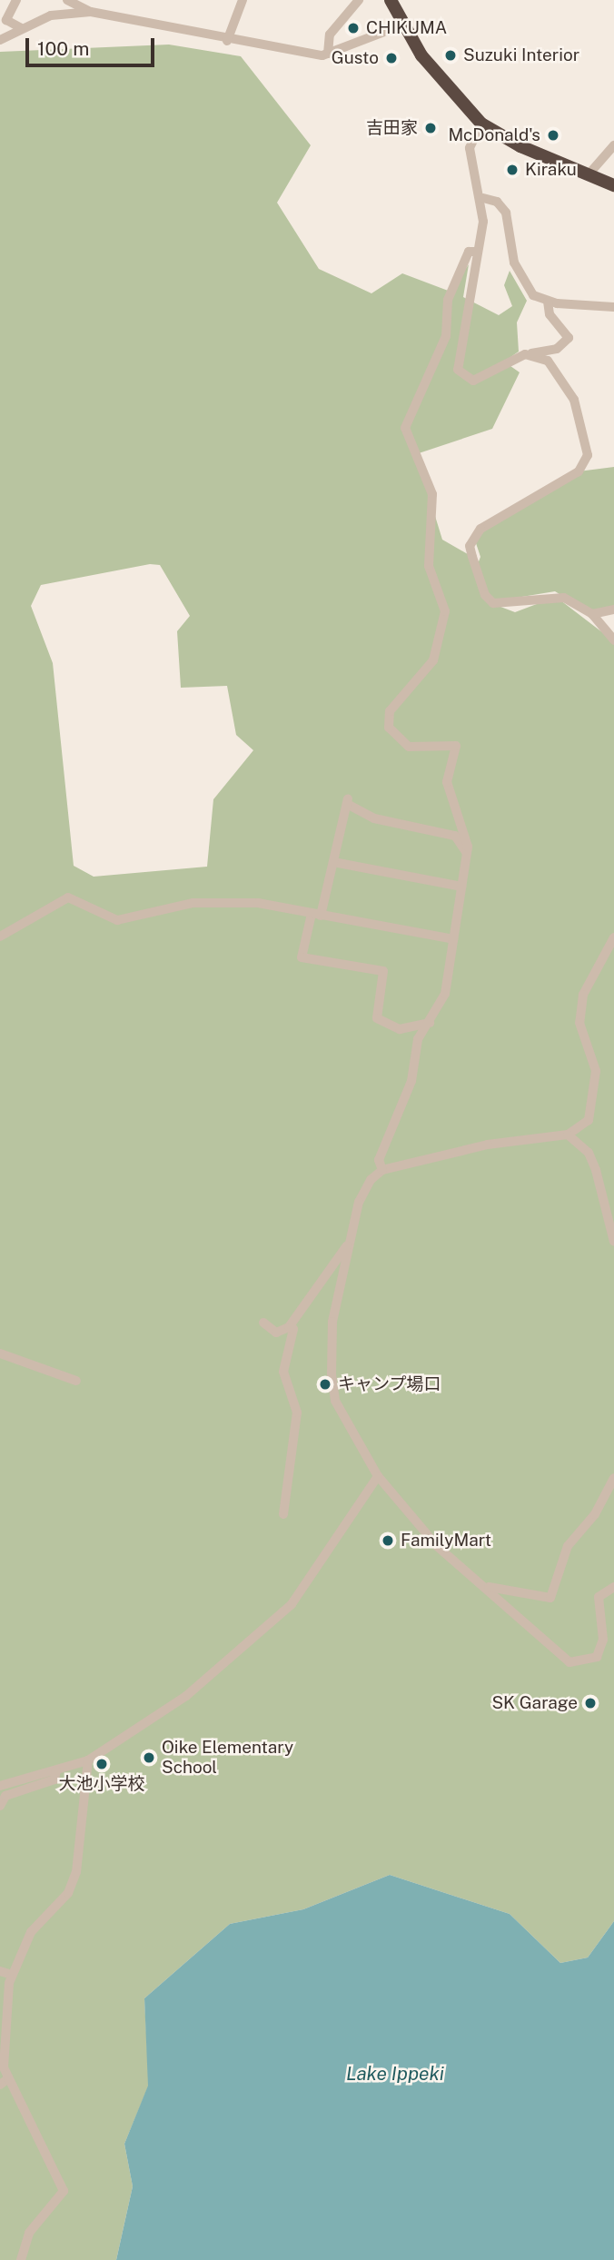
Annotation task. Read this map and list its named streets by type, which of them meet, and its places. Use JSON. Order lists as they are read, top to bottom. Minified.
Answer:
{"water":["Lake Ippeki"],"places":["CHIKUMA","Suzuki Interior","Gusto","吉田家","McDonald's","Kiraku","キャンプ場口","FamilyMart","SK Garage","Oike Elementary School","大池小学校"],"scale_bar":"100 m"}
